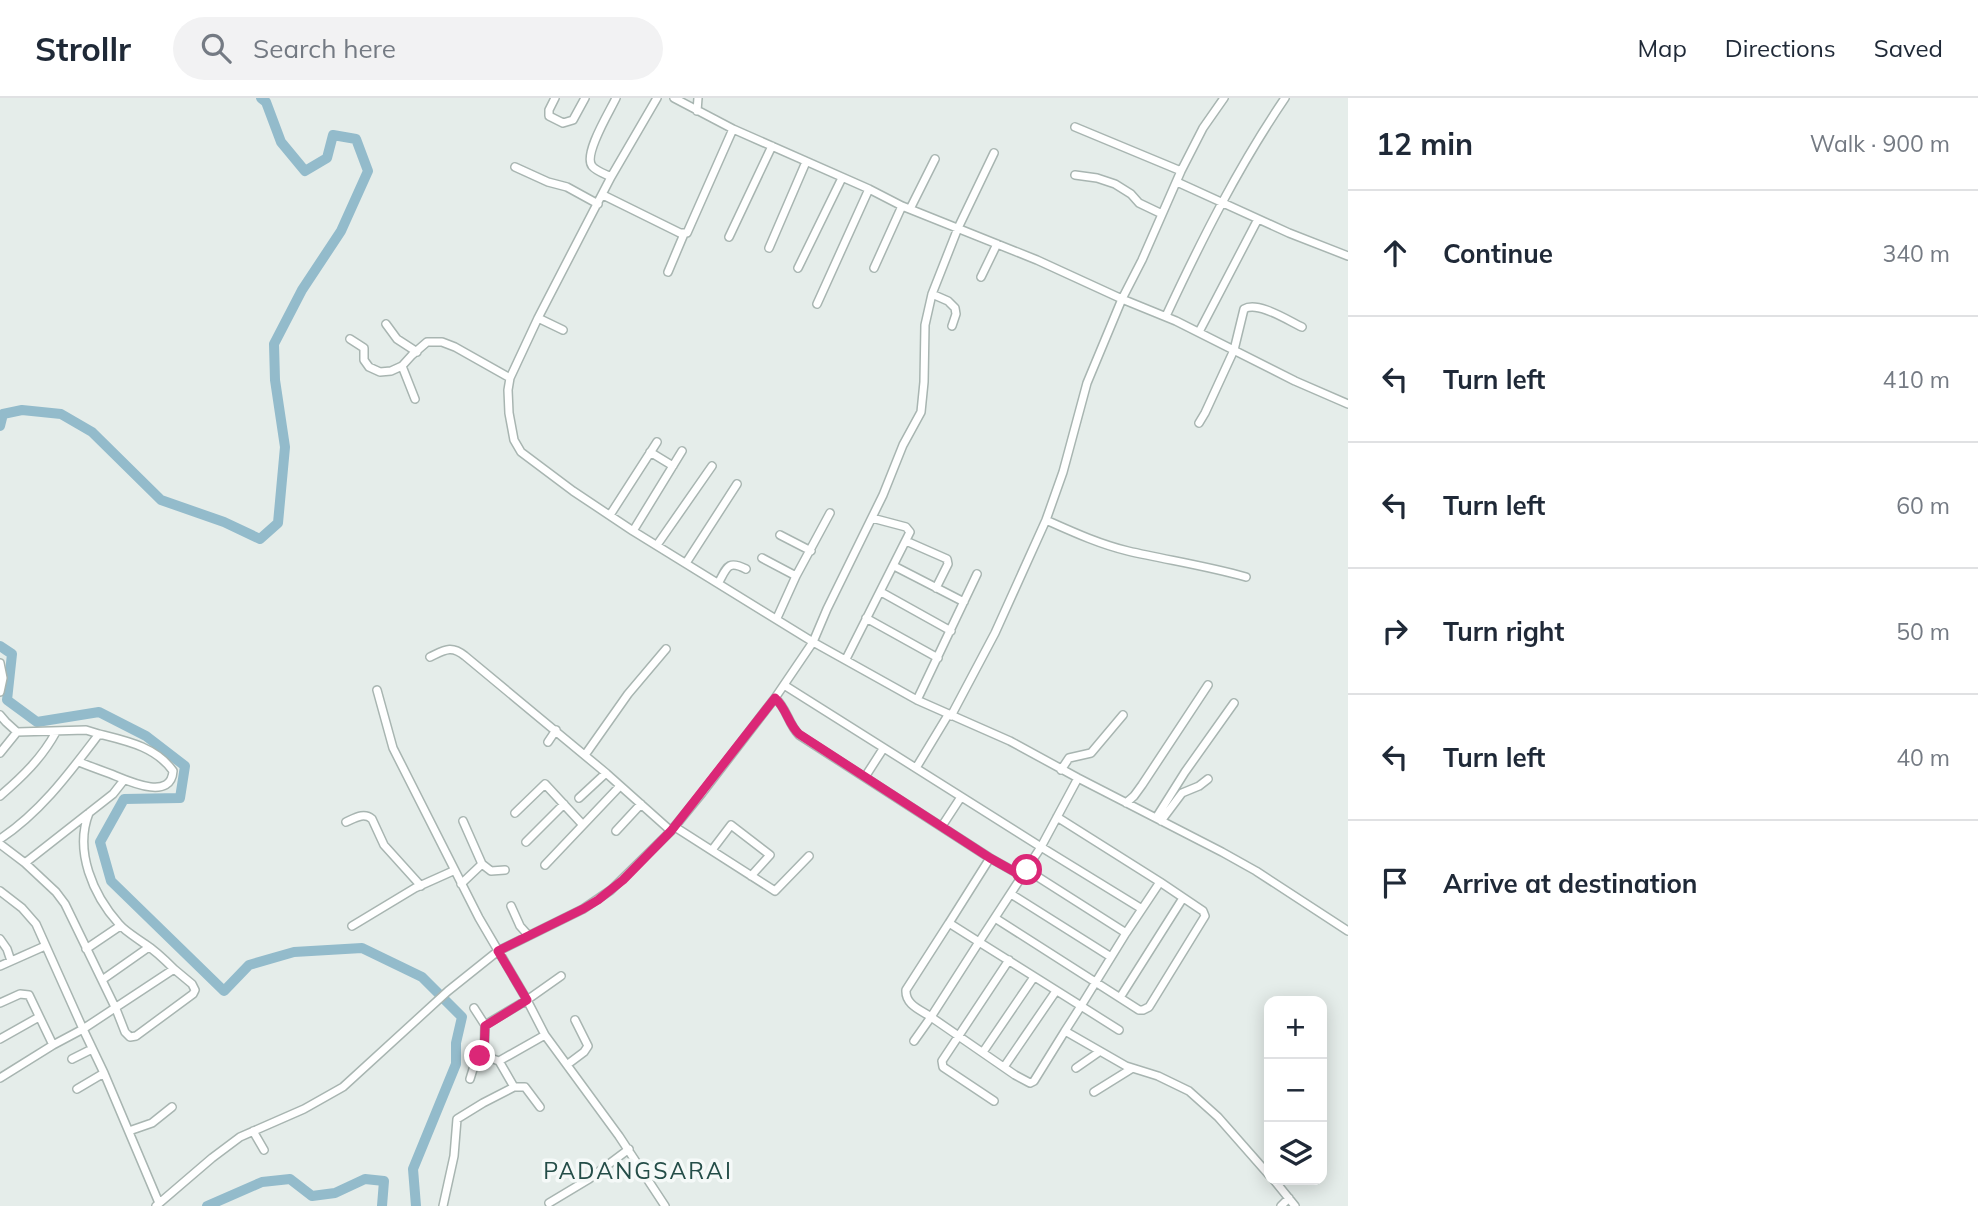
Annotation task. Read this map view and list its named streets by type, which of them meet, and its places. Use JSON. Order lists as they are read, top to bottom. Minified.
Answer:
{"districts":["PADANGSARAI"],"page":{"header":"Strollr","search":"Search here","nav":["Map","Directions","Saved"],"heading":["12 min","Walk · 900 m"],"list":[["Continue","340 m"],["Turn left","410 m"],["Turn left","60 m"],["Turn right","50 m"],["Turn left","40 m"],"Arrive at destination"],"map_buttons":["+","−"]}}
